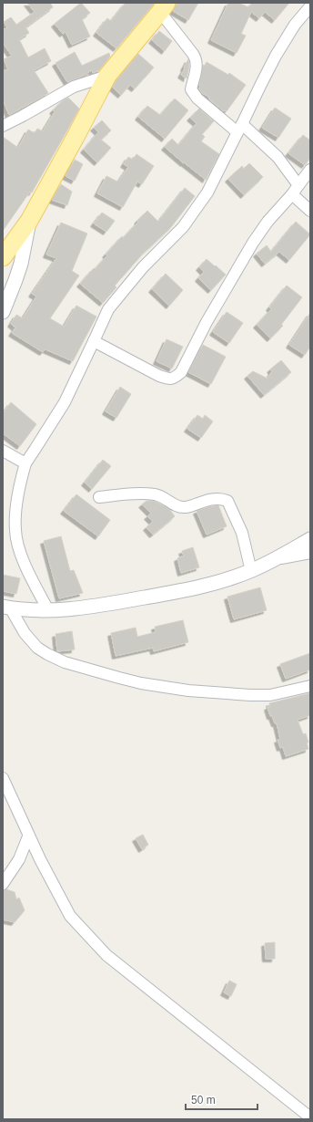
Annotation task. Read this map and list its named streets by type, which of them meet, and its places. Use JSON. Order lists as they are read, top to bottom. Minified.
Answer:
{"scale_bar":"50 m"}
